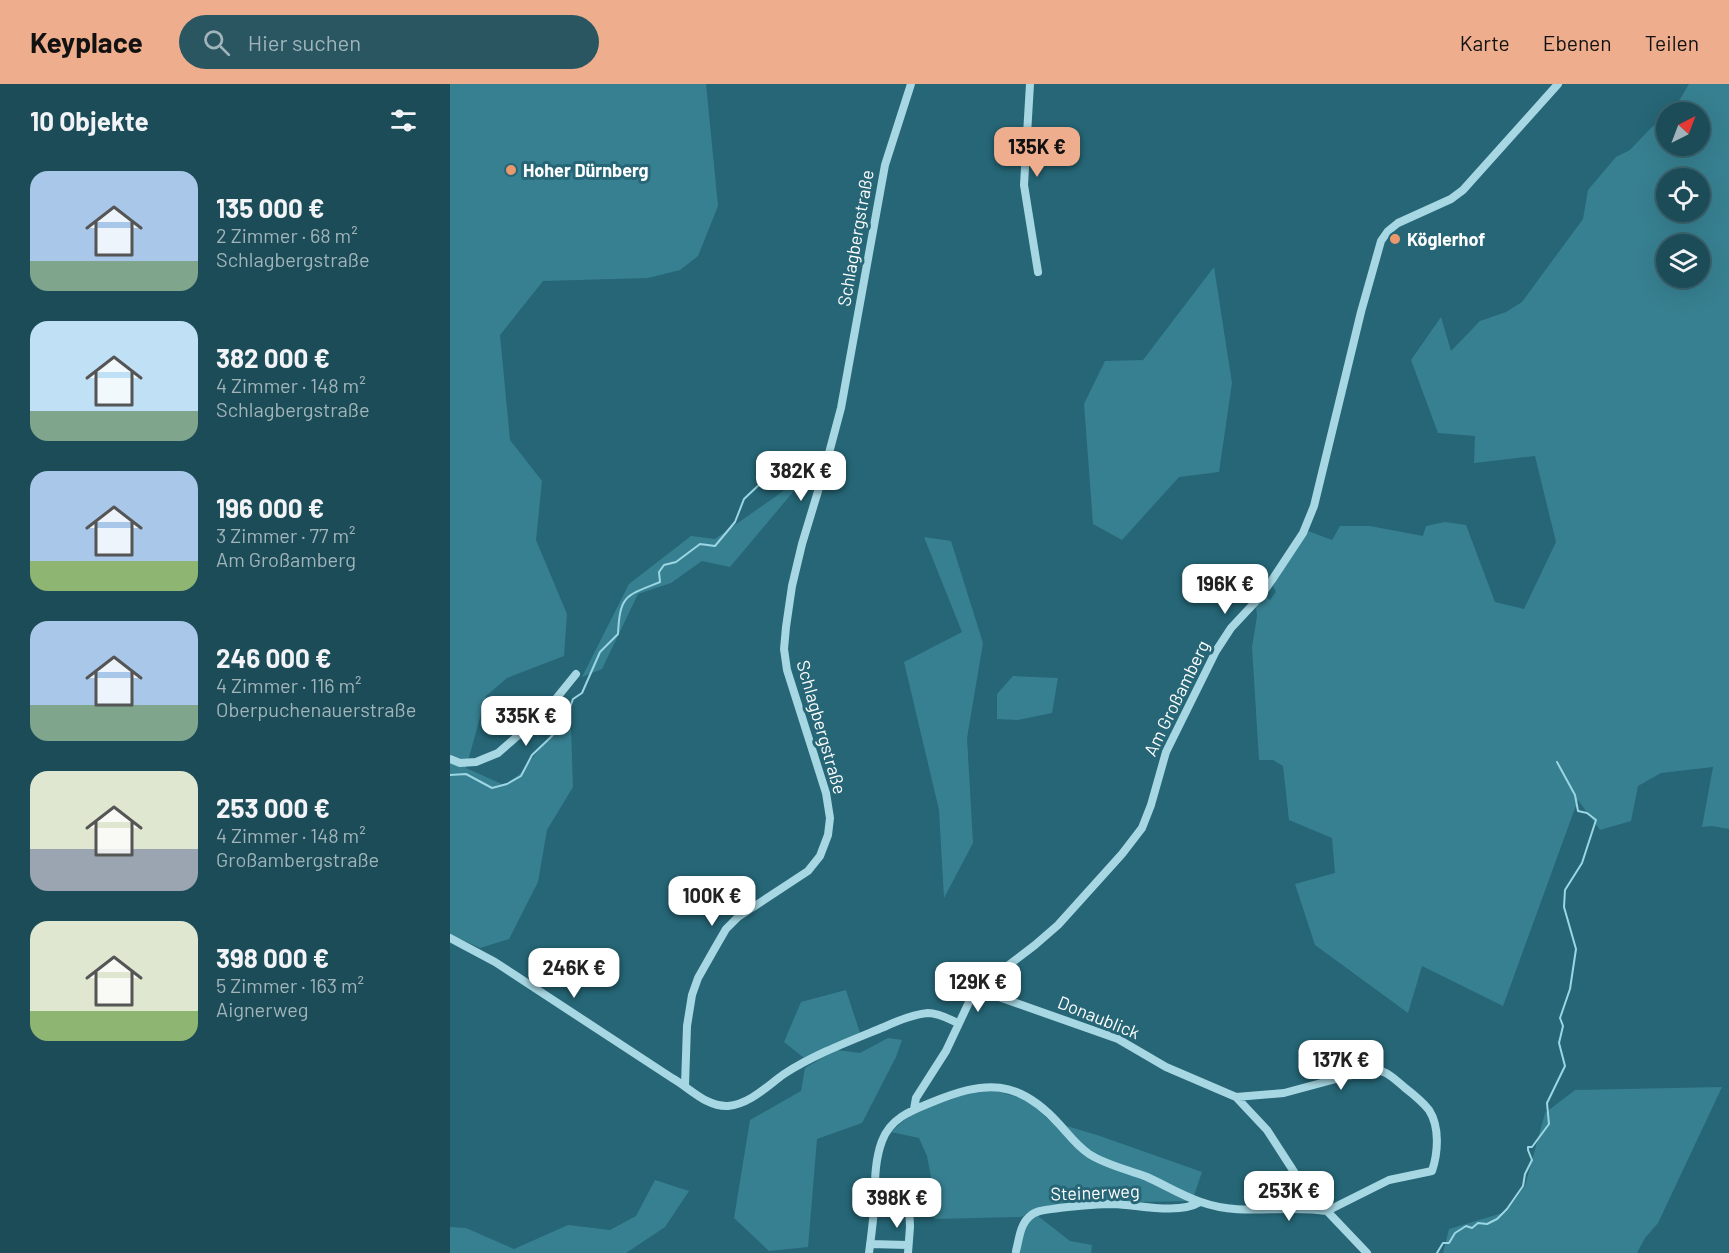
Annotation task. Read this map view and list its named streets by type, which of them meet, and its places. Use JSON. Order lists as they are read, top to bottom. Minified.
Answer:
{"streets":{"street":["Schlagbergstraße","Am Großamberg","Donaublick","Steinerweg"]},"crossings":[["Am Großamberg","Donaublick"]],"places":["Hoher Dürnberg","Köglerhof"],"north":"top right","page":{"header":"Keyplace","search":"Hier suchen","nav":["Karte","Ebenen","Teilen"],"heading":"10 Objekte","price":["135K €","382K €","196K €","335K €","100K €","246K €","129K €","137K €","253K €","398K €"],"list":[{"name":"135 000 €","note":"2 Zimmer · 68 m² · Schlagbergstraße"},{"name":"382 000 €","note":"4 Zimmer · 148 m² · Schlagbergstraße"},{"name":"196 000 €","note":"3 Zimmer · 77 m² · Am Großamberg"},{"name":"246 000 €","note":"4 Zimmer · 116 m² · Oberpuchenauerstraße"},{"name":"253 000 €","note":"4 Zimmer · 148 m² · Großambergstraße"},{"name":"398 000 €","note":"5 Zimmer · 163 m² · Aignerweg"}]}}
